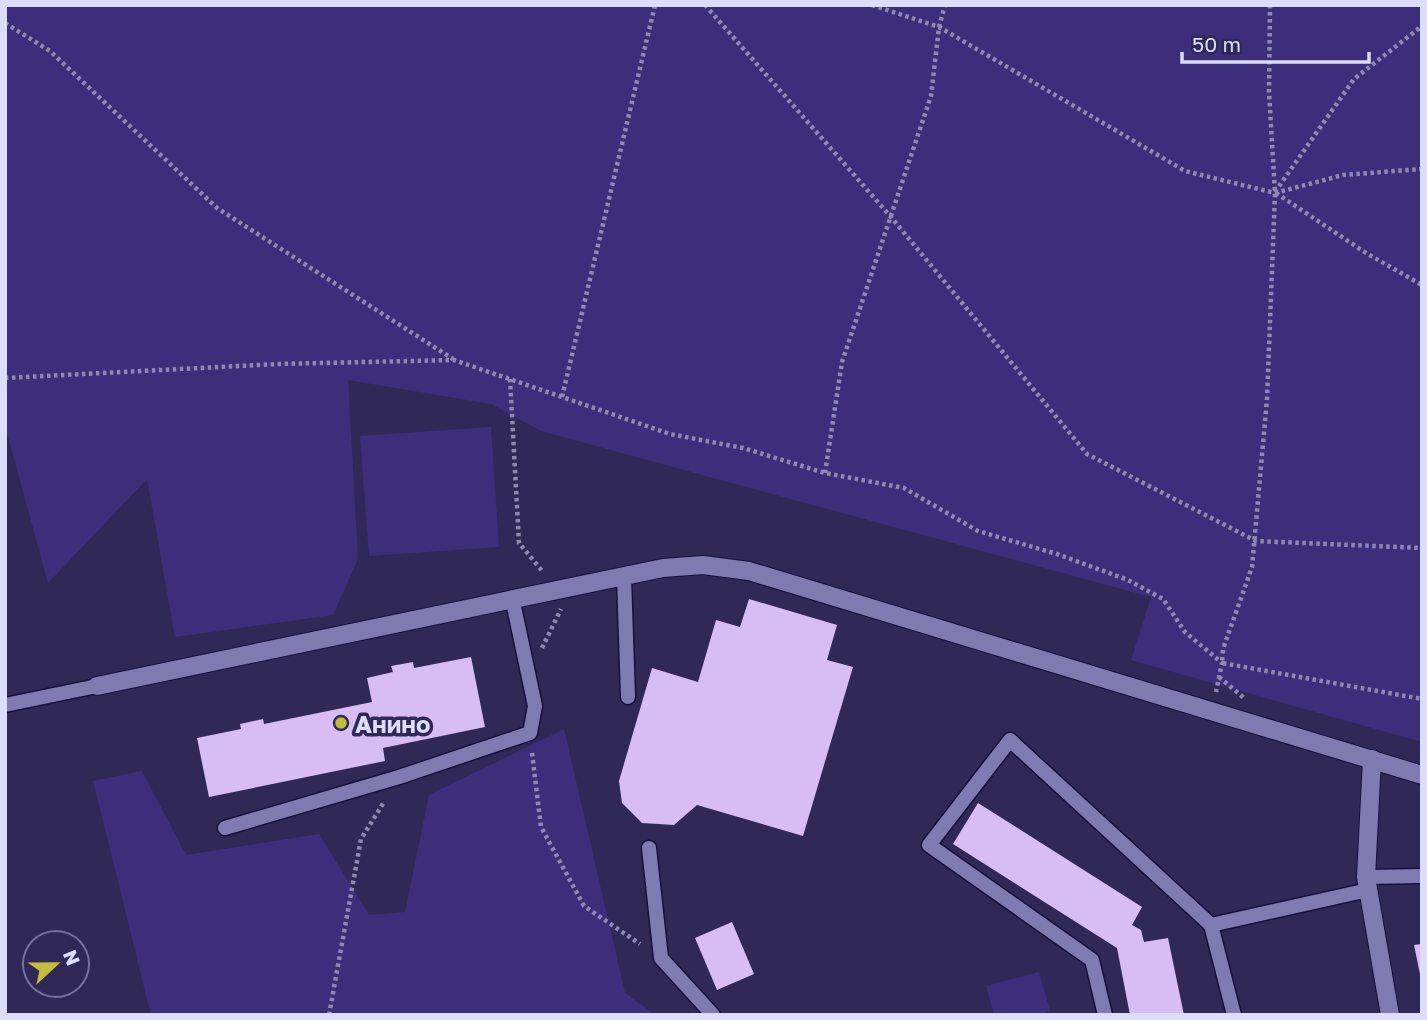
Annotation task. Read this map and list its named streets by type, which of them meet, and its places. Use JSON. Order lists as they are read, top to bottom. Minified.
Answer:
{"places":["Анино"],"scale_bar":"50 m","north":"right"}
